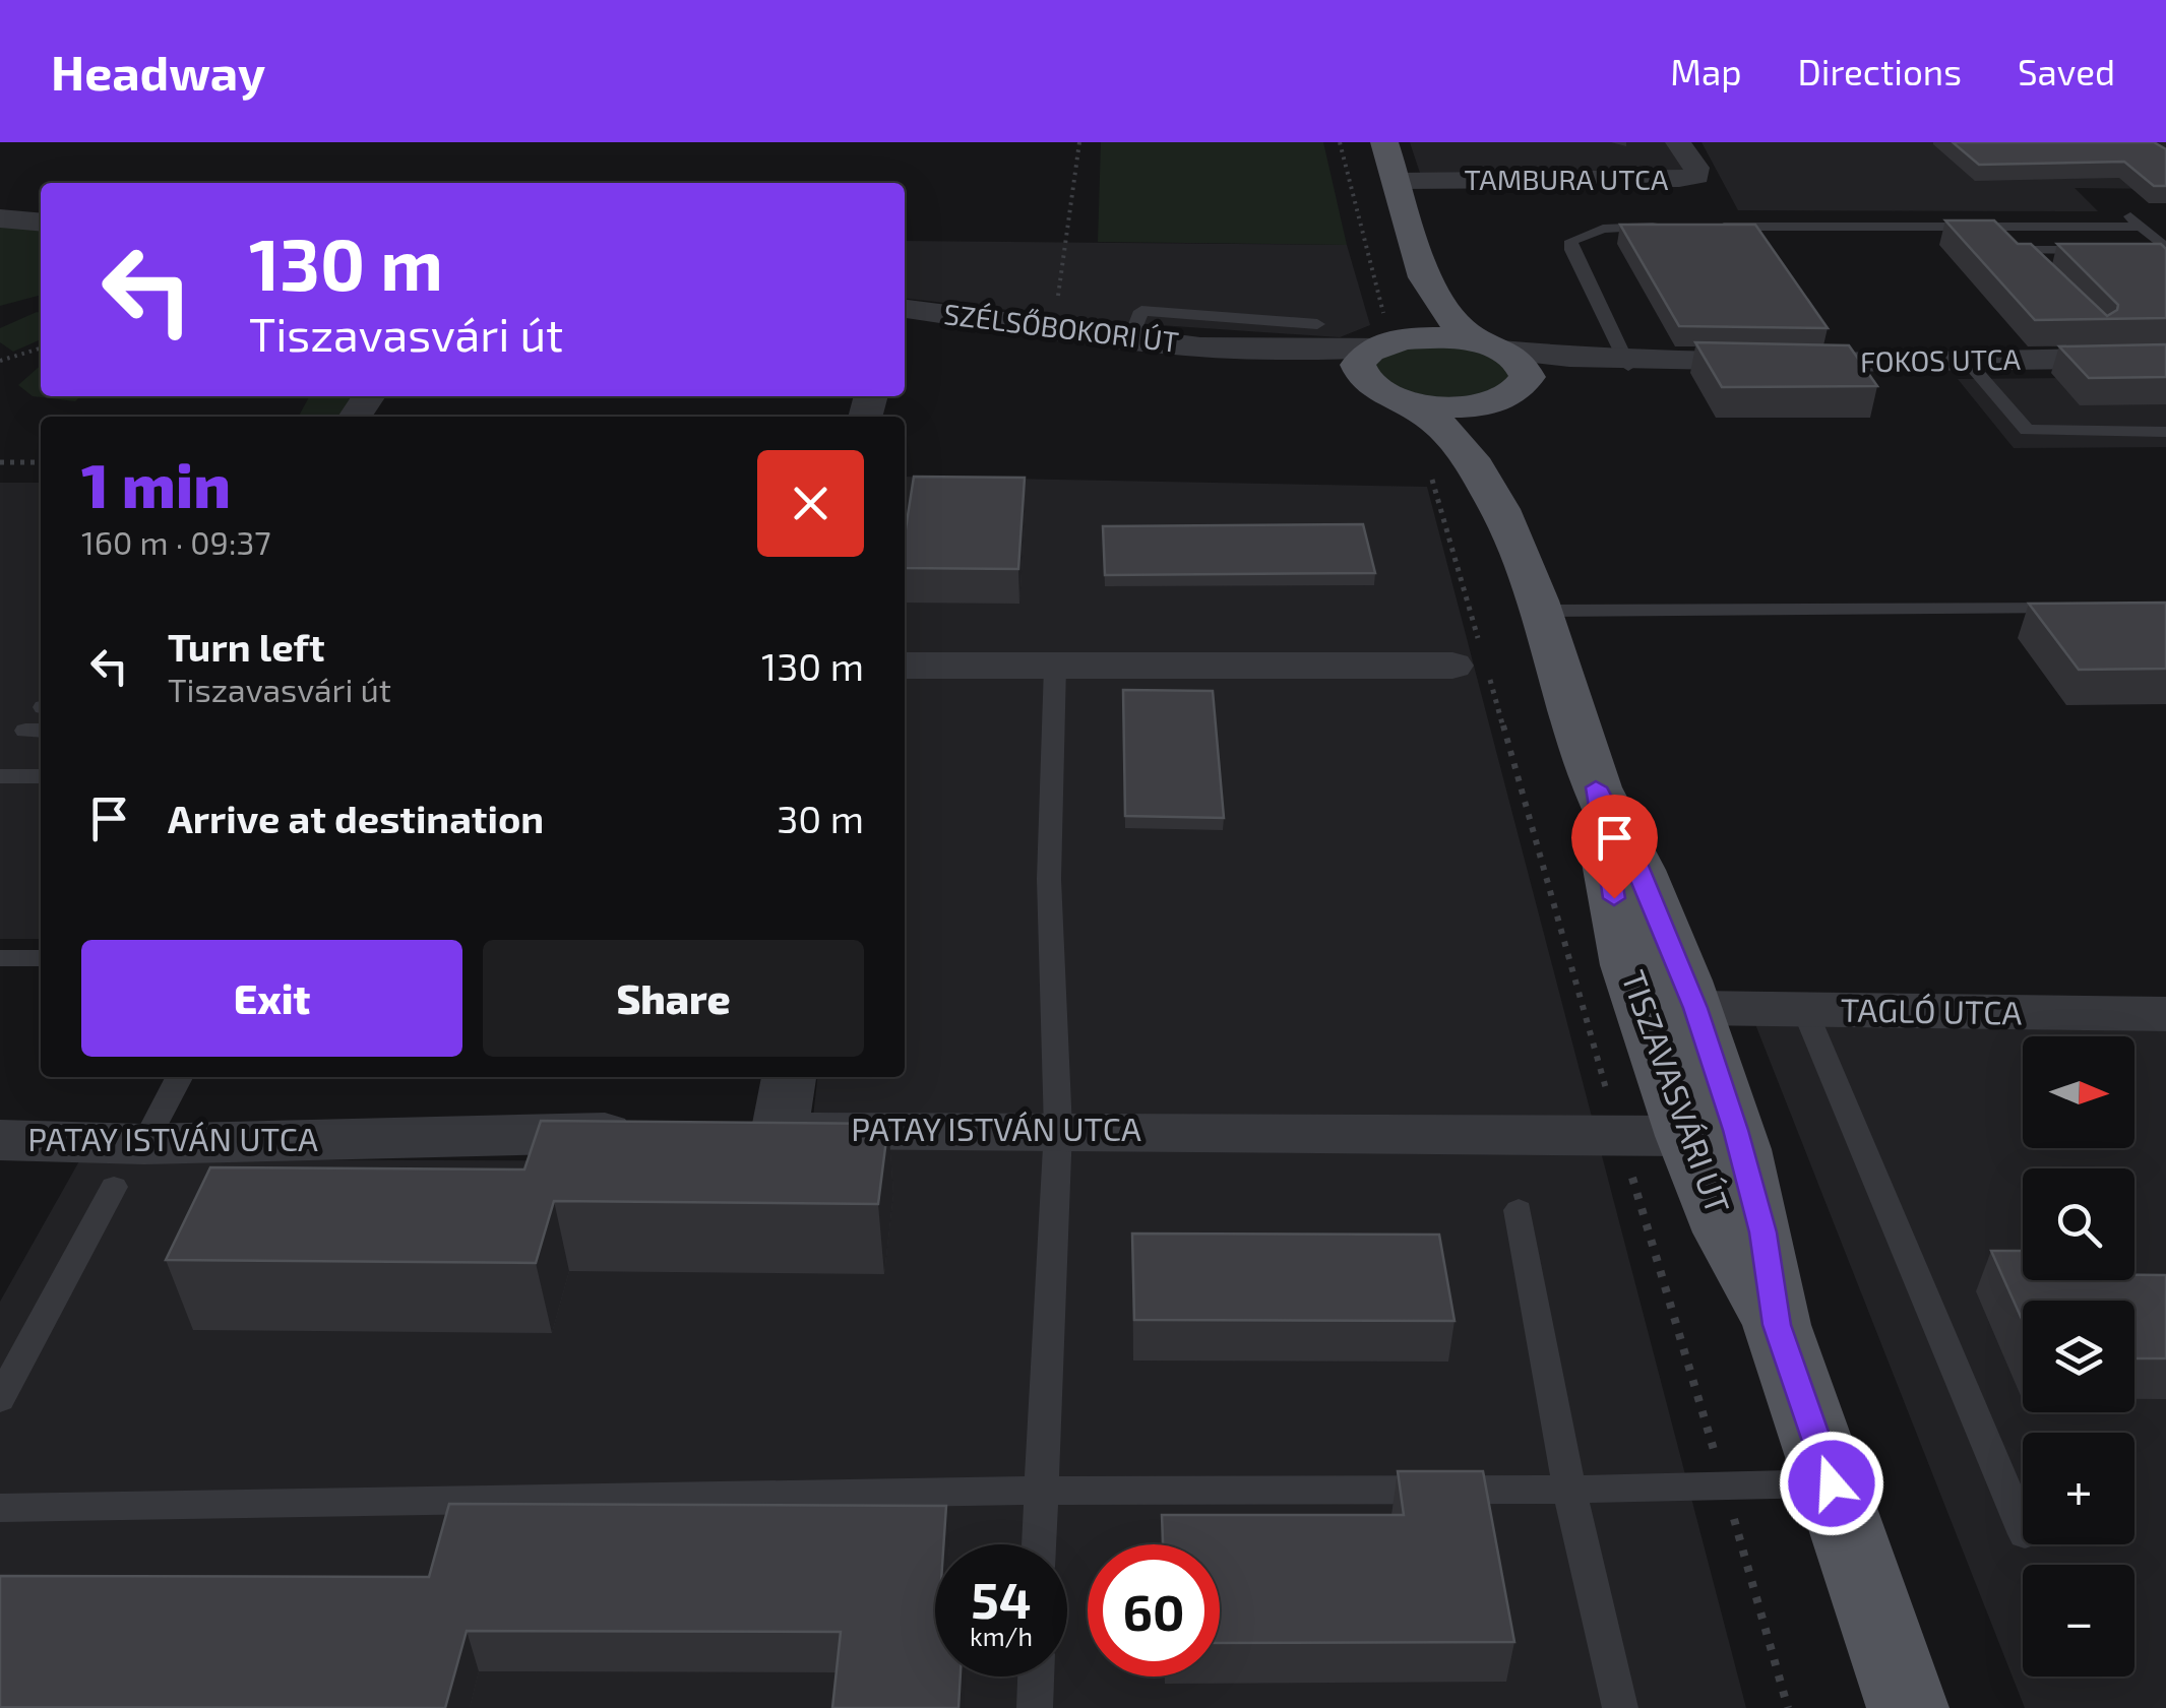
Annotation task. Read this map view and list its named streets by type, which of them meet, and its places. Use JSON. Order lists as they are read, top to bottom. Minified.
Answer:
{"streets":{"main road":["TISZAVASVÁRI ÚT"],"street":["TAMBURA UTCA","SZÉLSŐBOKORI ÚT","FOKOS UTCA","TAGLÓ UTCA","PATAY ISTVÁN UTCA"]},"crossings":[["TAGLÓ UTCA","TISZAVASVÁRI ÚT"],["TISZAVASVÁRI ÚT","PATAY ISTVÁN UTCA"]],"north":"right","page":{"header":"Headway","nav":["Map","Directions","Saved"],"turn":["130 m","Tiszavasvári út"],"heading":["1 min","160 m · 09:37"],"list":[{"name":"Turn left","note":"Tiszavasvári út","value":"130 m"},{"name":"Arrive at destination","value":"30 m"}],"buttons":["Exit","Share"],"map_buttons":["+","−"],"speed":"54 km/h","limit":"60"}}
